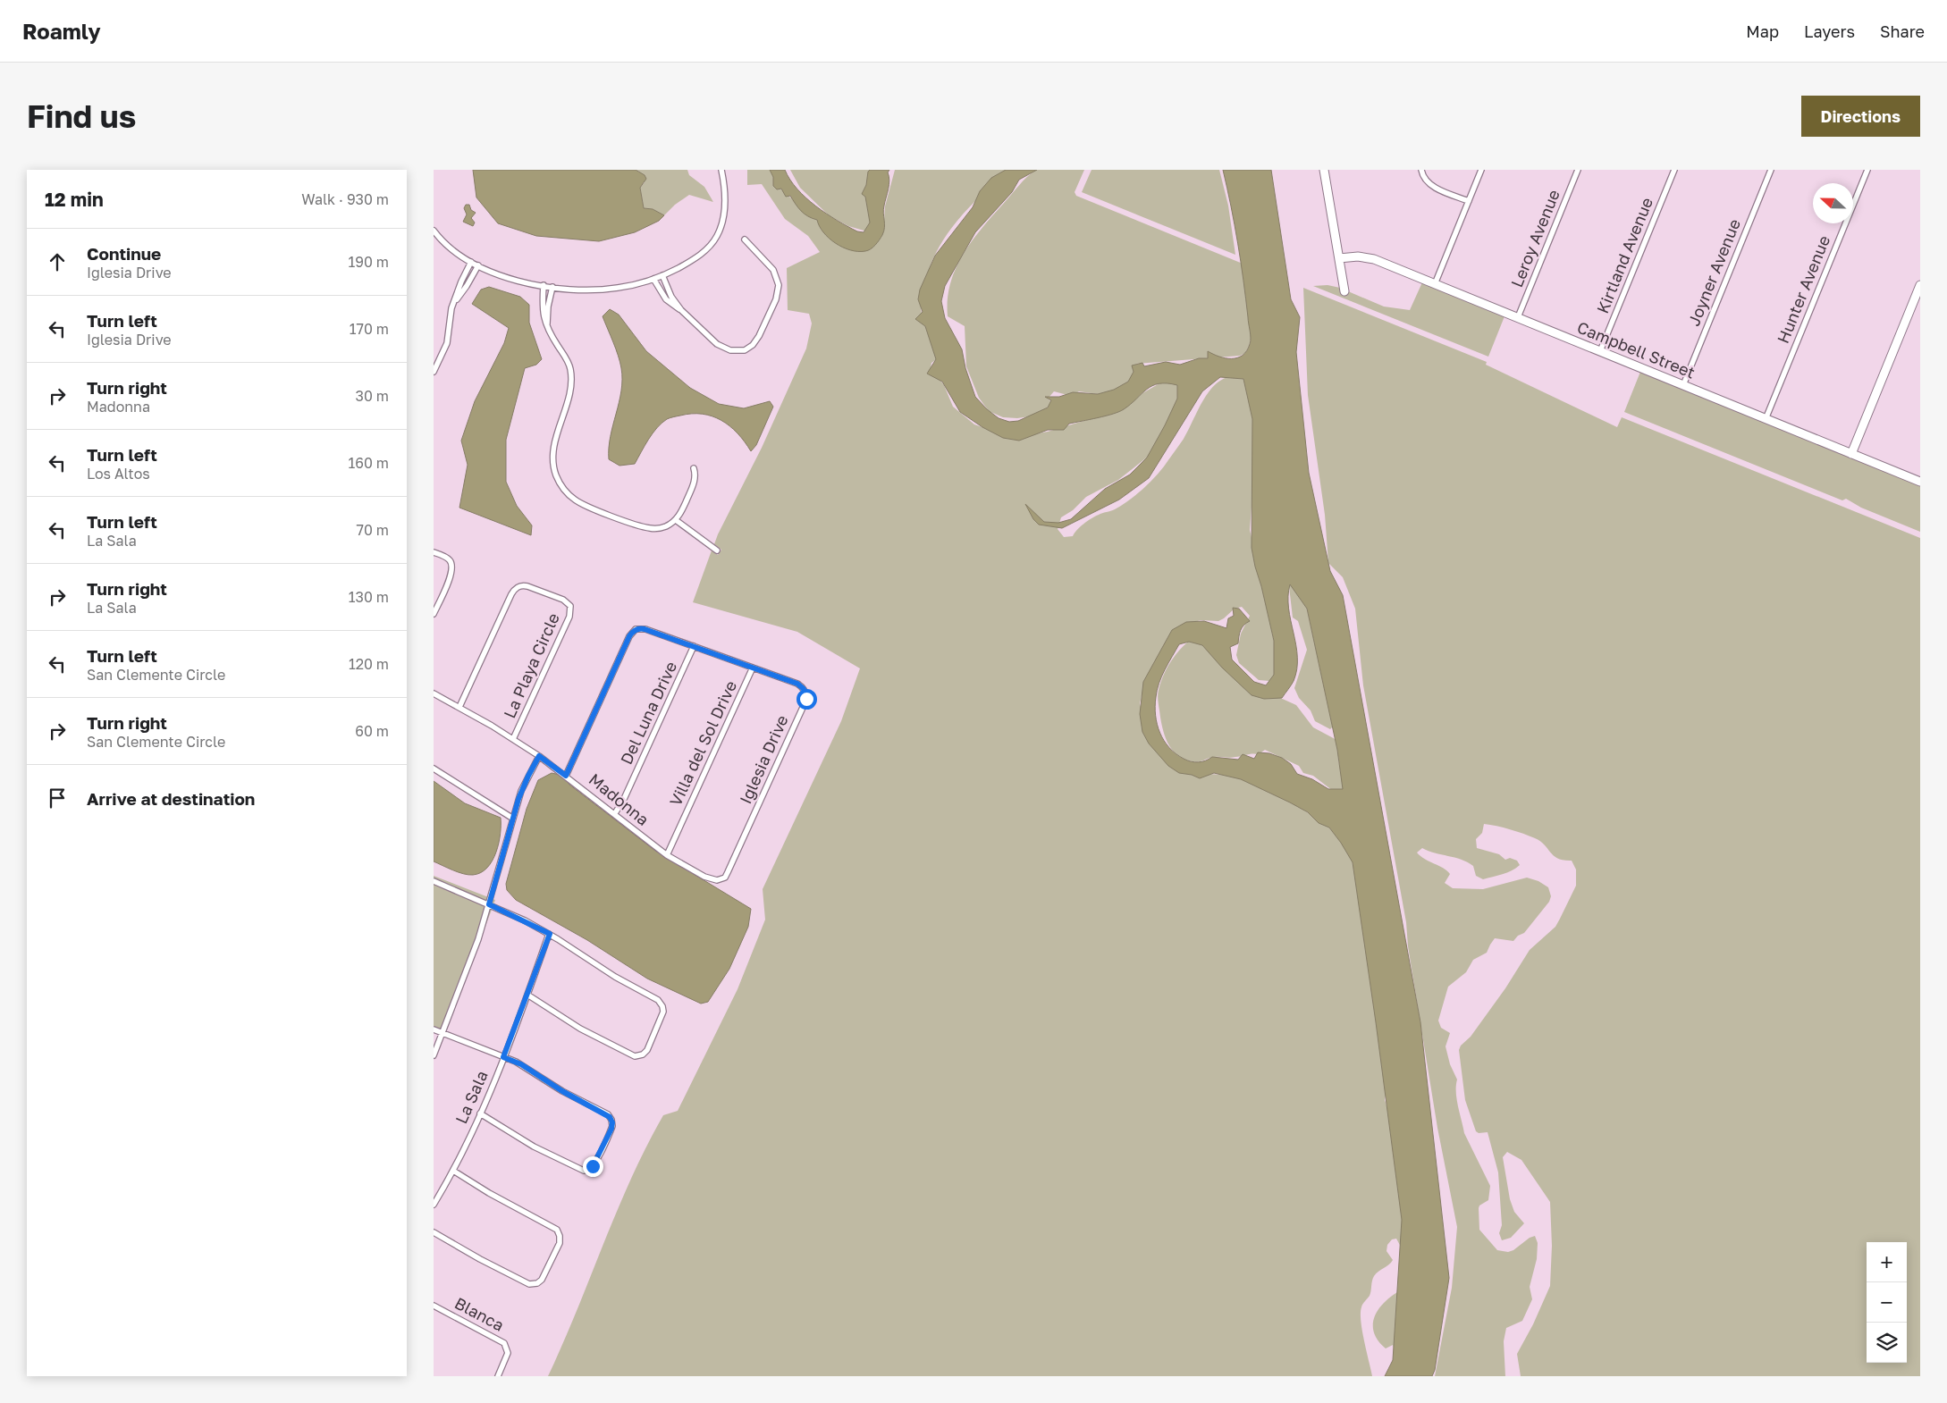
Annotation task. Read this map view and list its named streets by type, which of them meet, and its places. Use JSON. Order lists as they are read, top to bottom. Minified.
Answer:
{"streets":{"street":["Leroy Avenue","Kirtland Avenue","Joyner Avenue","Hunter Avenue","Campbell Street","La Playa Circle","Del Luna Drive","Villa del Sol Drive","Iglesia Drive","Madonna","La Sala","Blanca"]},"crossings":[["Leroy Avenue","Campbell Street"],["Kirtland Avenue","Campbell Street"],["Joyner Avenue","Campbell Street"],["Hunter Avenue","Campbell Street"],["La Playa Circle","Madonna"],["Del Luna Drive","Iglesia Drive"],["Del Luna Drive","Madonna"],["Villa del Sol Drive","Iglesia Drive"],["Villa del Sol Drive","Madonna"],["Iglesia Drive","Madonna"]],"north":"left","page":{"header":"Roamly","nav":["Map","Layers","Share"],"buttons":"Directions","title":"Find us","heading":["12 min","Walk · 930 m"],"list":[["Continue","Iglesia Drive","190 m"],["Turn left","Iglesia Drive","170 m"],["Turn right","Madonna","30 m"],["Turn left","Los Altos","160 m"],["Turn left","La Sala","70 m"],["Turn right","La Sala","130 m"],["Turn left","San Clemente Circle","120 m"],["Turn right","San Clemente Circle","60 m"],"Arrive at destination"],"map_buttons":["+","−"]}}
